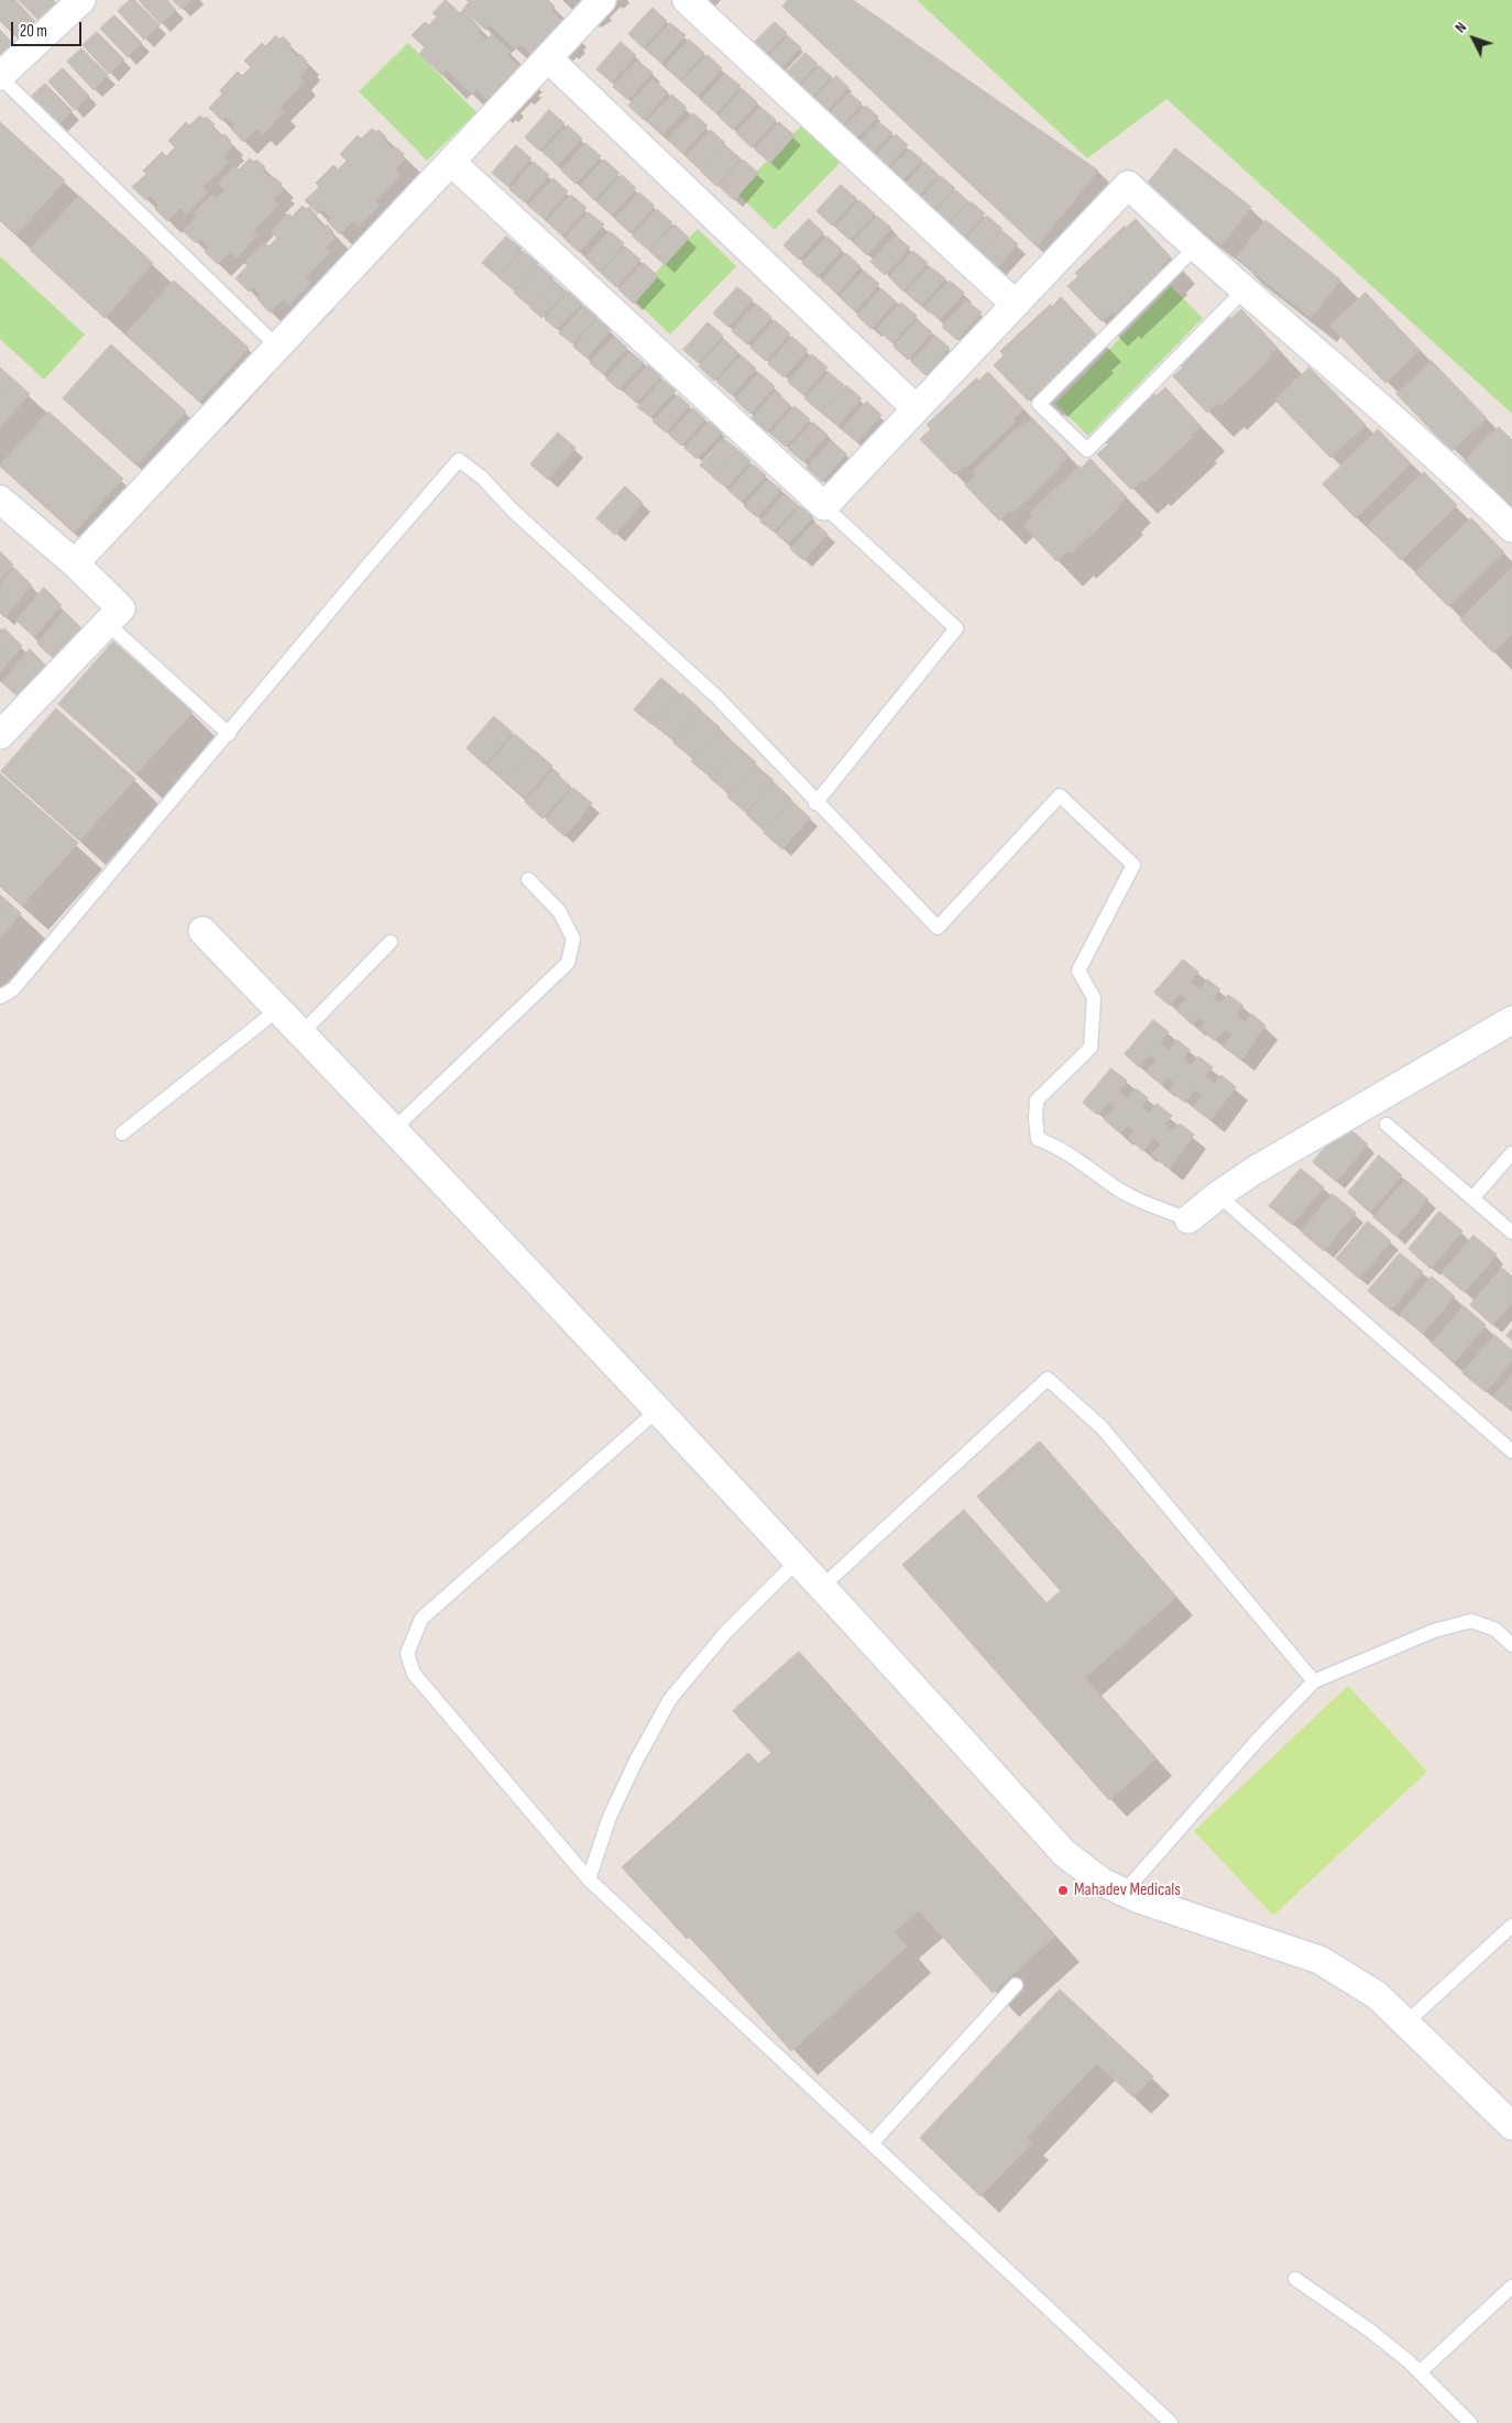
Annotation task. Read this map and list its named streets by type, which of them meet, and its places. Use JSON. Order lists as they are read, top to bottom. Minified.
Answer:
{"places":["Mahadev Medicals"],"scale_bar":"20 m","north":"top left"}
